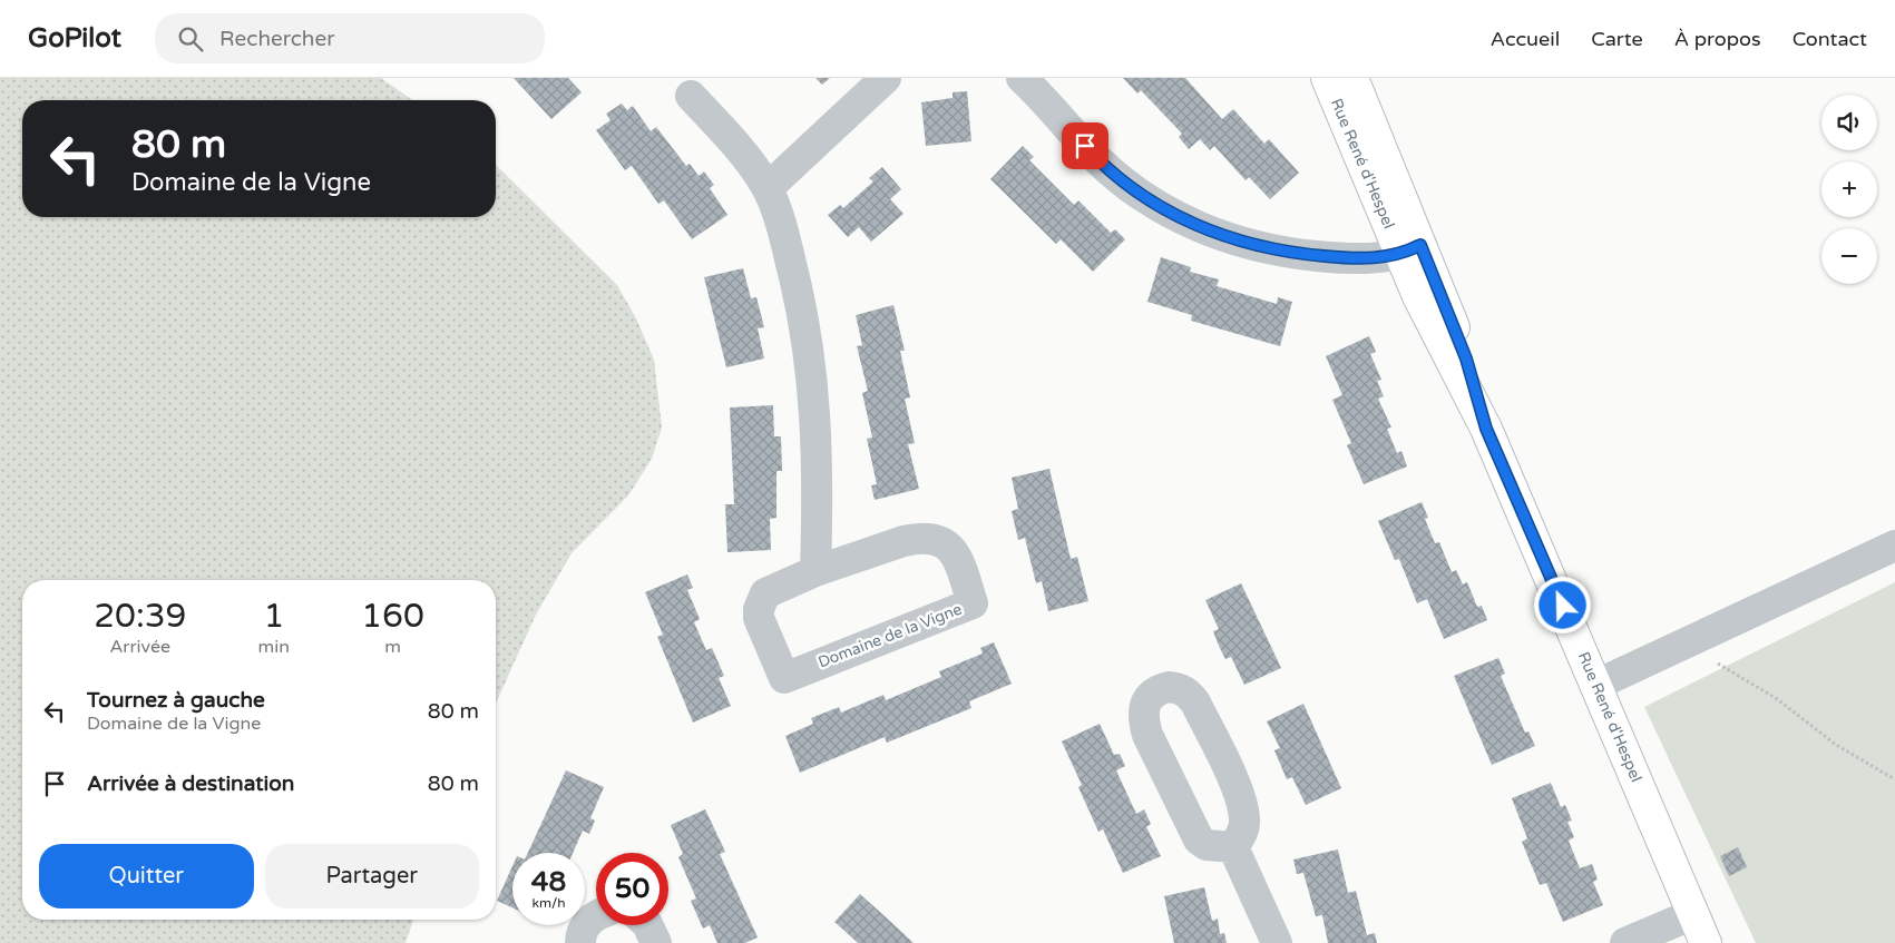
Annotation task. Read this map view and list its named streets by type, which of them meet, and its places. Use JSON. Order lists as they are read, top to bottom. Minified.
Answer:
{"streets":{"main road":["Rue René d'Hespel"],"street":["Domaine de la Vigne"]},"page":{"header":"GoPilot","search":"Rechercher","nav":["Accueil","Carte","À propos","Contact"],"map_buttons":["+","−"],"turn":["80 m","Domaine de la Vigne"],"eta":["20:39","Arrivée","1","min","160","m"],"list":[{"name":"Tournez à gauche","note":"Domaine de la Vigne","value":"80 m"},{"name":"Arrivée à destination","value":"80 m"}],"buttons":["Quitter","Partager"],"speed":"48 km/h","limit":"50"}}
